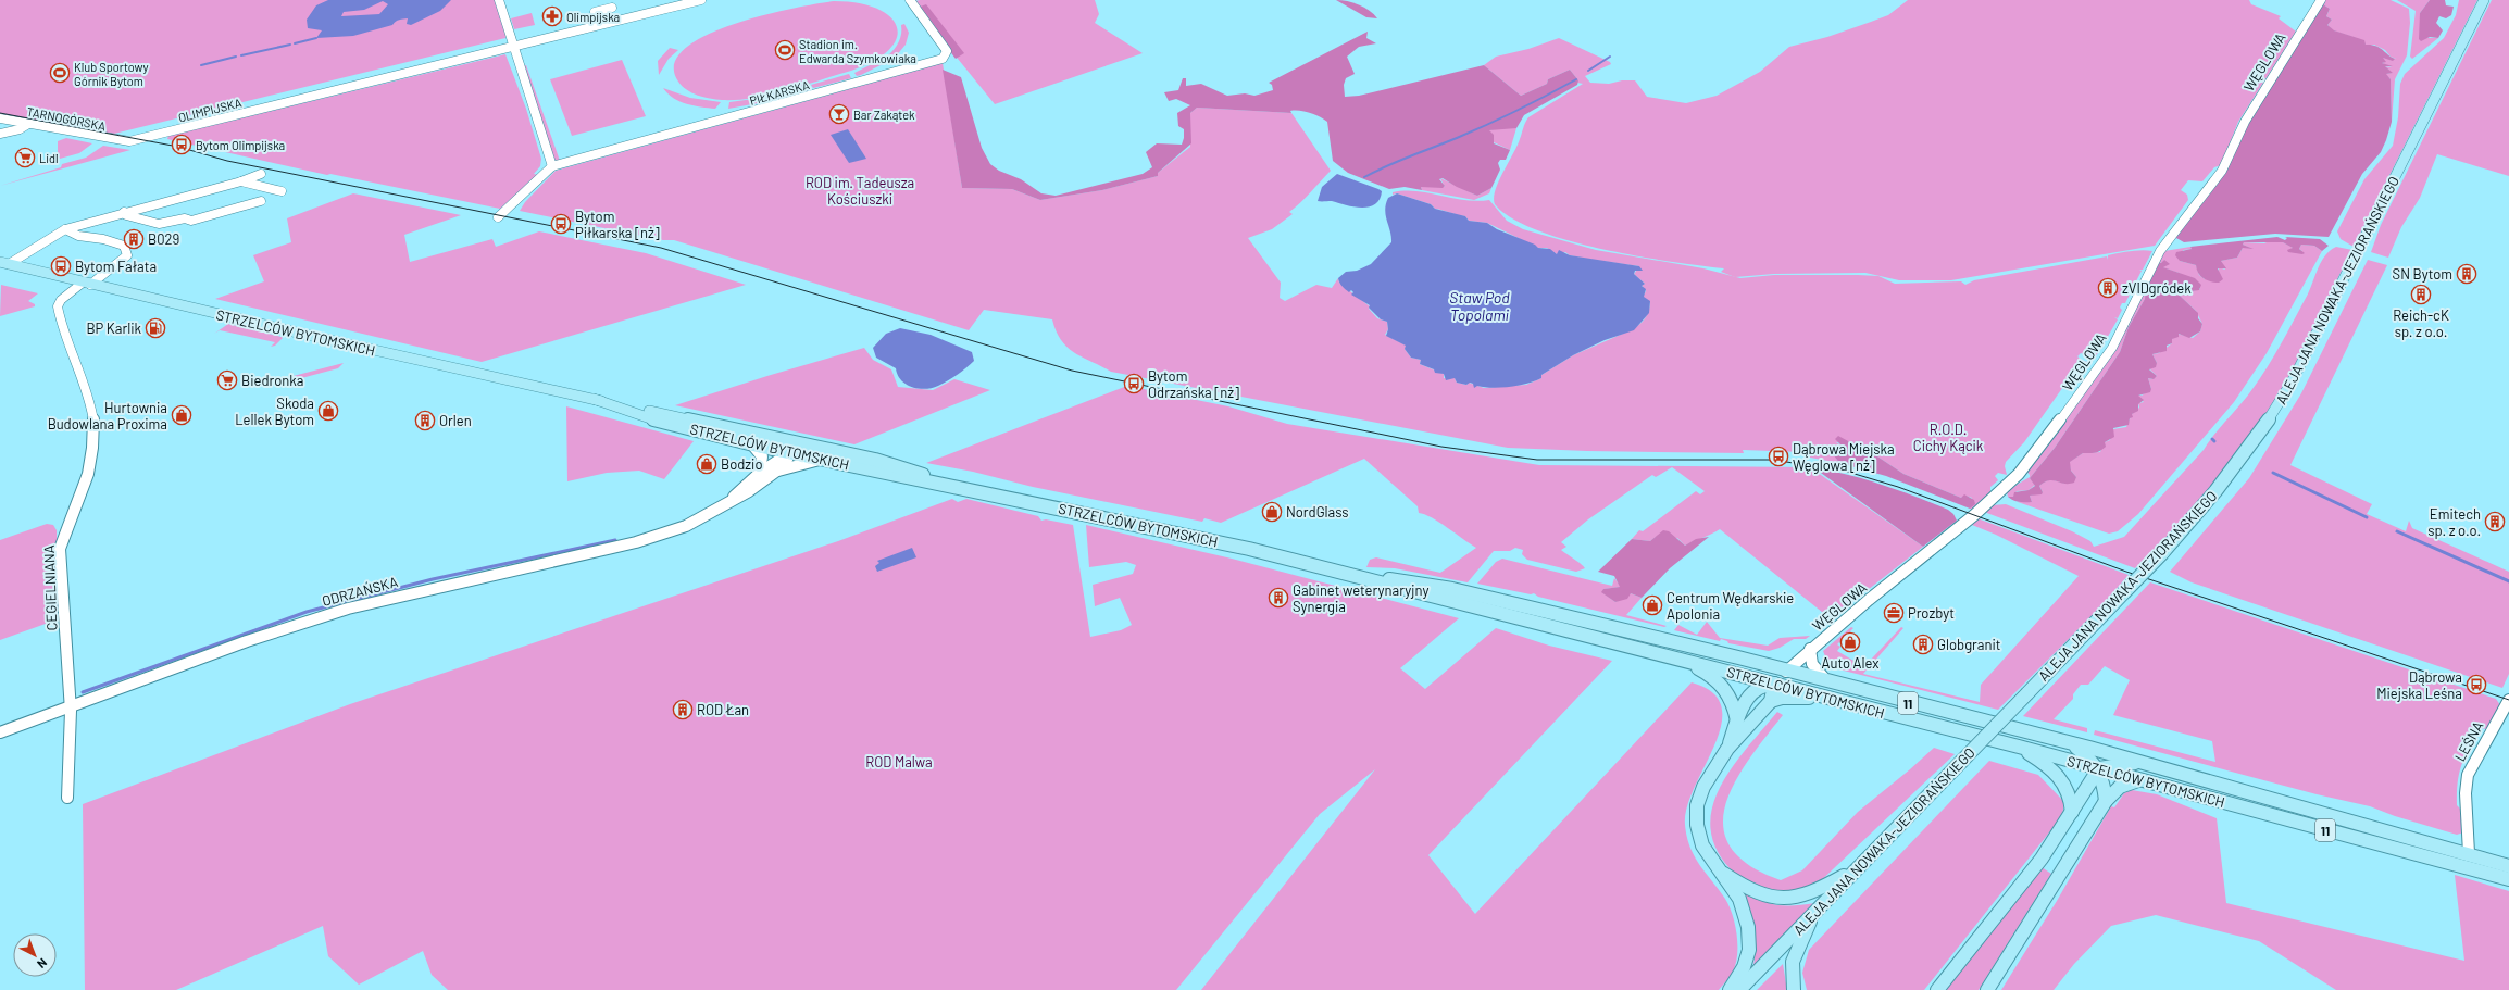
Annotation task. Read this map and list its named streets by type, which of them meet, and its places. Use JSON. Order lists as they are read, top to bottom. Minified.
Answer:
{"streets":{"main road":["ALEJA JANA NOWAKA-JEZIORAŃSKIEGO","STRZELCÓW BYTOMSKICH","11"],"street":["WĘGLOWA","PIŁKARSKA","OLIMPIJSKA","TARNOGÓRSKA","CEGIELNIANA","ODRZAŃSKA","LEŚNA"]},"crossings":[["WĘGLOWA","STRZELCÓW BYTOMSKICH"],["OLIMPIJSKA","TARNOGÓRSKA"],["STRZELCÓW BYTOMSKICH","CEGIELNIANA"],["STRZELCÓW BYTOMSKICH","LEŚNA"],["CEGIELNIANA","ODRZAŃSKA"]],"water":["Staw Pod Topolami"],"parks":["ROD im. Tadeusza Kościuszki","R.O.D. Cichy Kącik","ROD Malwa"],"places":{"pharmacy":["Olimpijska"],"sports":["Stadion im. Edwarda Szymkowiaka","Klub Sportowy Górnik Bytom"],"bar":["Bar Zakątek"],"bus stop":["Bytom Olimpijska","Bytom Piłkarska [nż]","Bytom Fałata","Bytom Odrzańska [nż]","Dąbrowa Miejska Węglowa [nż]","Dąbrowa Miejska Leśna"],"supermarket":["Lidl","Biedronka"],"building":["B029","SN Bytom","zVIDgródek","Reich-cK sp. z o.o.","Orlen","Emitech sp. z o.o.","Gabinet weterynaryjny Synergia","Globgranit","ROD Łan"],"fuel station":["BP Karlik"],"shop":["Skoda Lellek Bytom","Hurtownia Budowlana Proxima","Bodzio","NordGlass","Centrum Wędkarskie Apolonia","Auto Alex"],"office":["Prozbyt"]},"north":"bottom right"}
